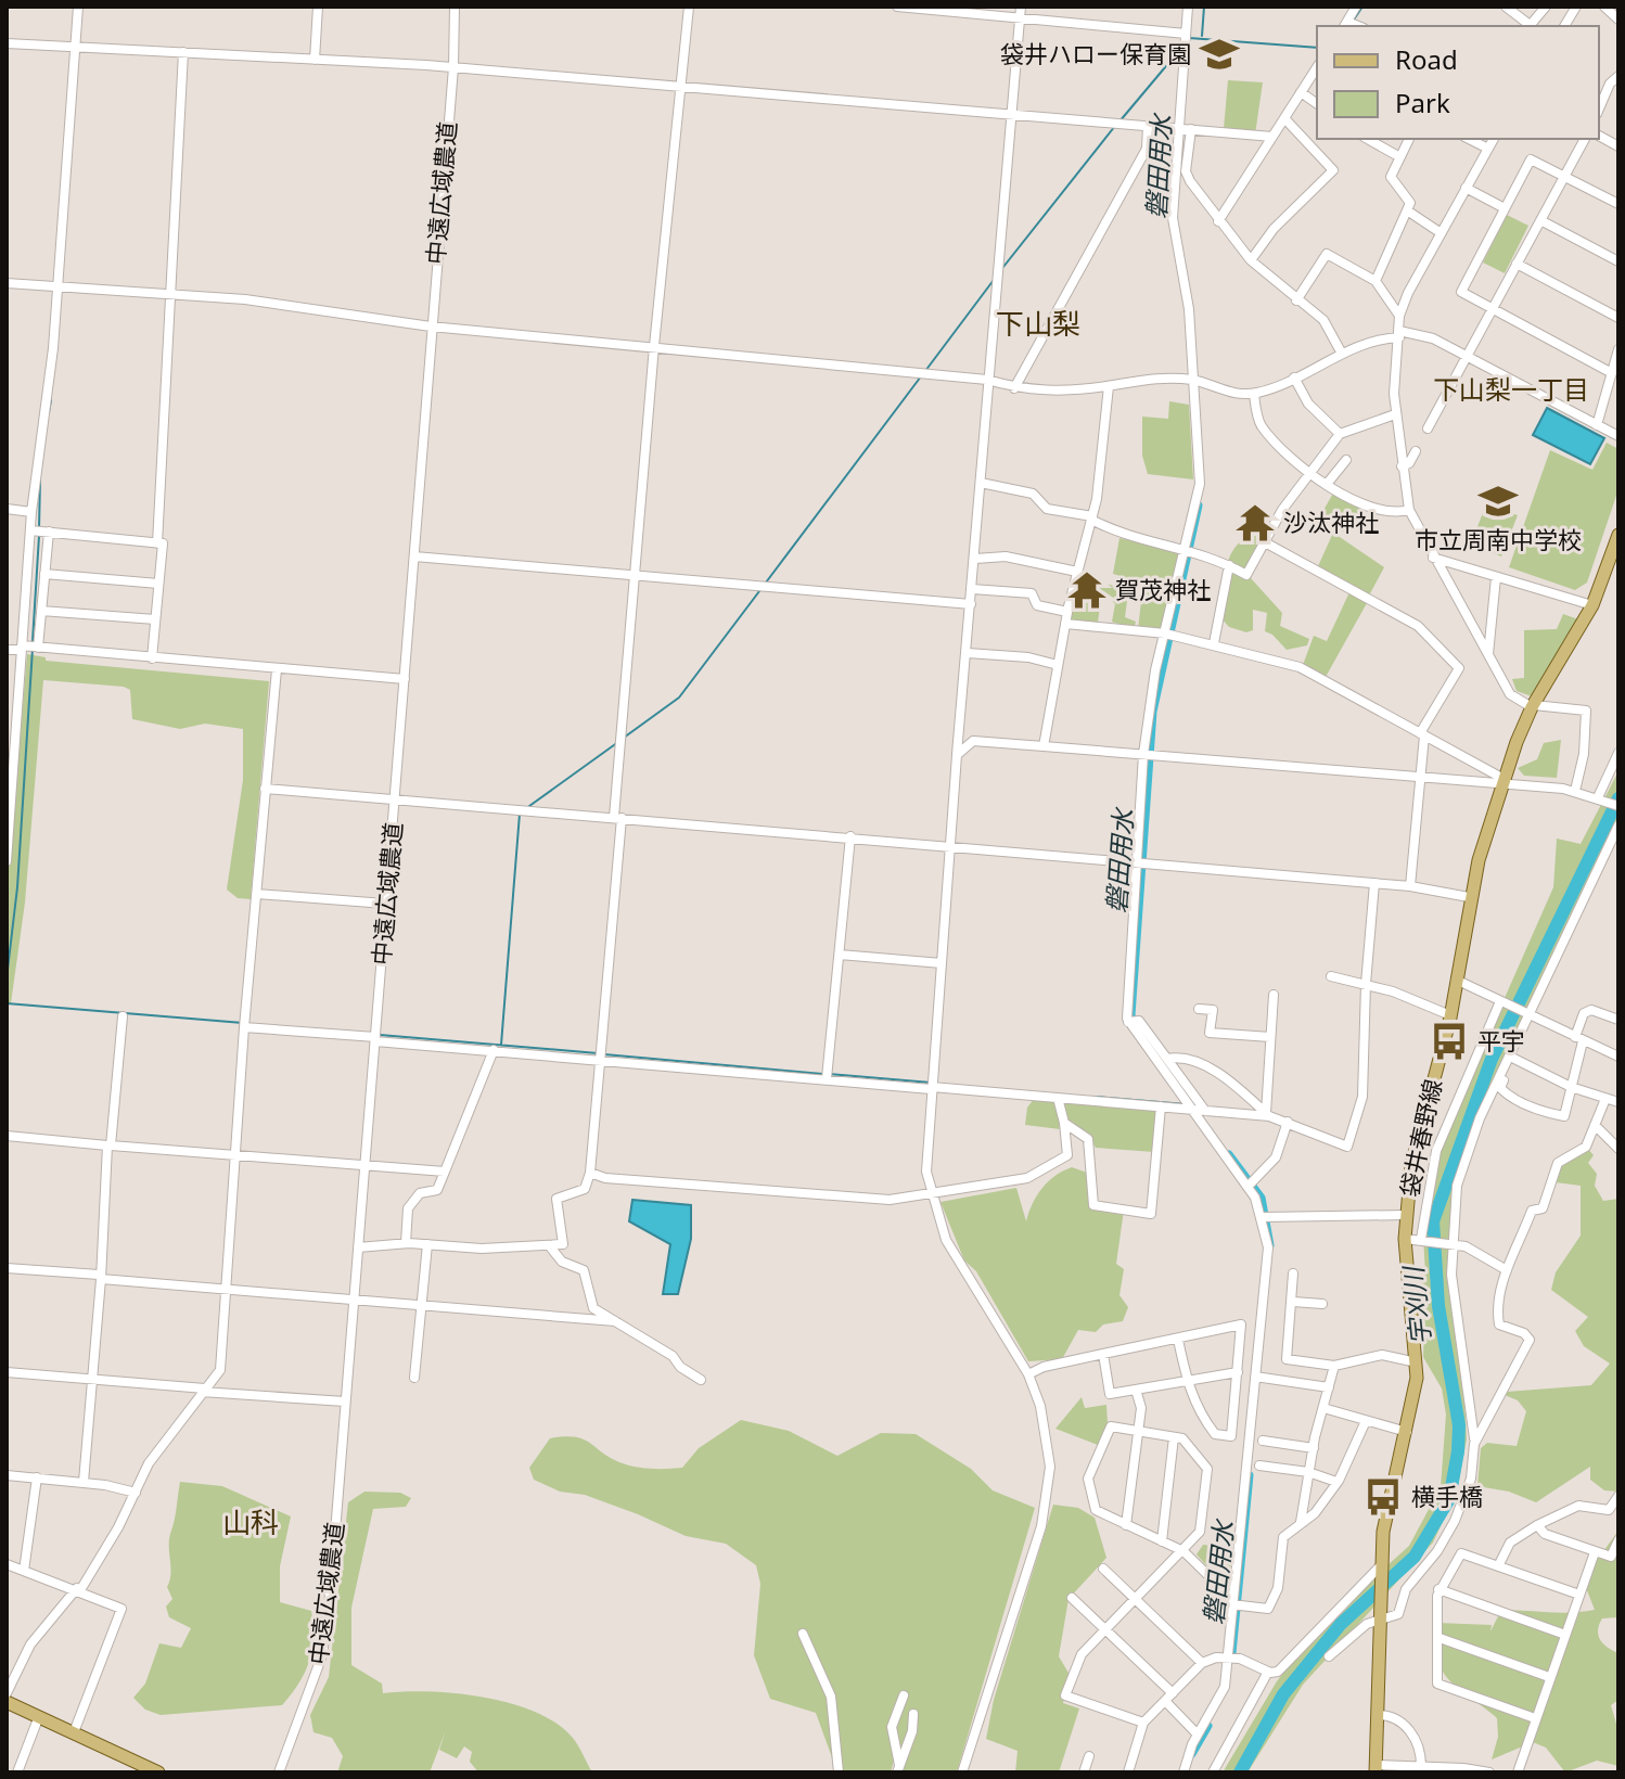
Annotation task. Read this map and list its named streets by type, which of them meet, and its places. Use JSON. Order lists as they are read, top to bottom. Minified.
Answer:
{"streets":{"main road":["袋井春野線"],"street":["中遠広域農道"]},"districts":["下山梨","下山梨一丁目","山科"],"water":["磐田用水","宇刈川"],"places":{"school or university":["袋井ハロー保育園","市立周南中学校"],"temple":["沙汰神社","賀茂神社"],"bus stop":["平宇","横手橋"]},"legend":["Road","Park"]}
